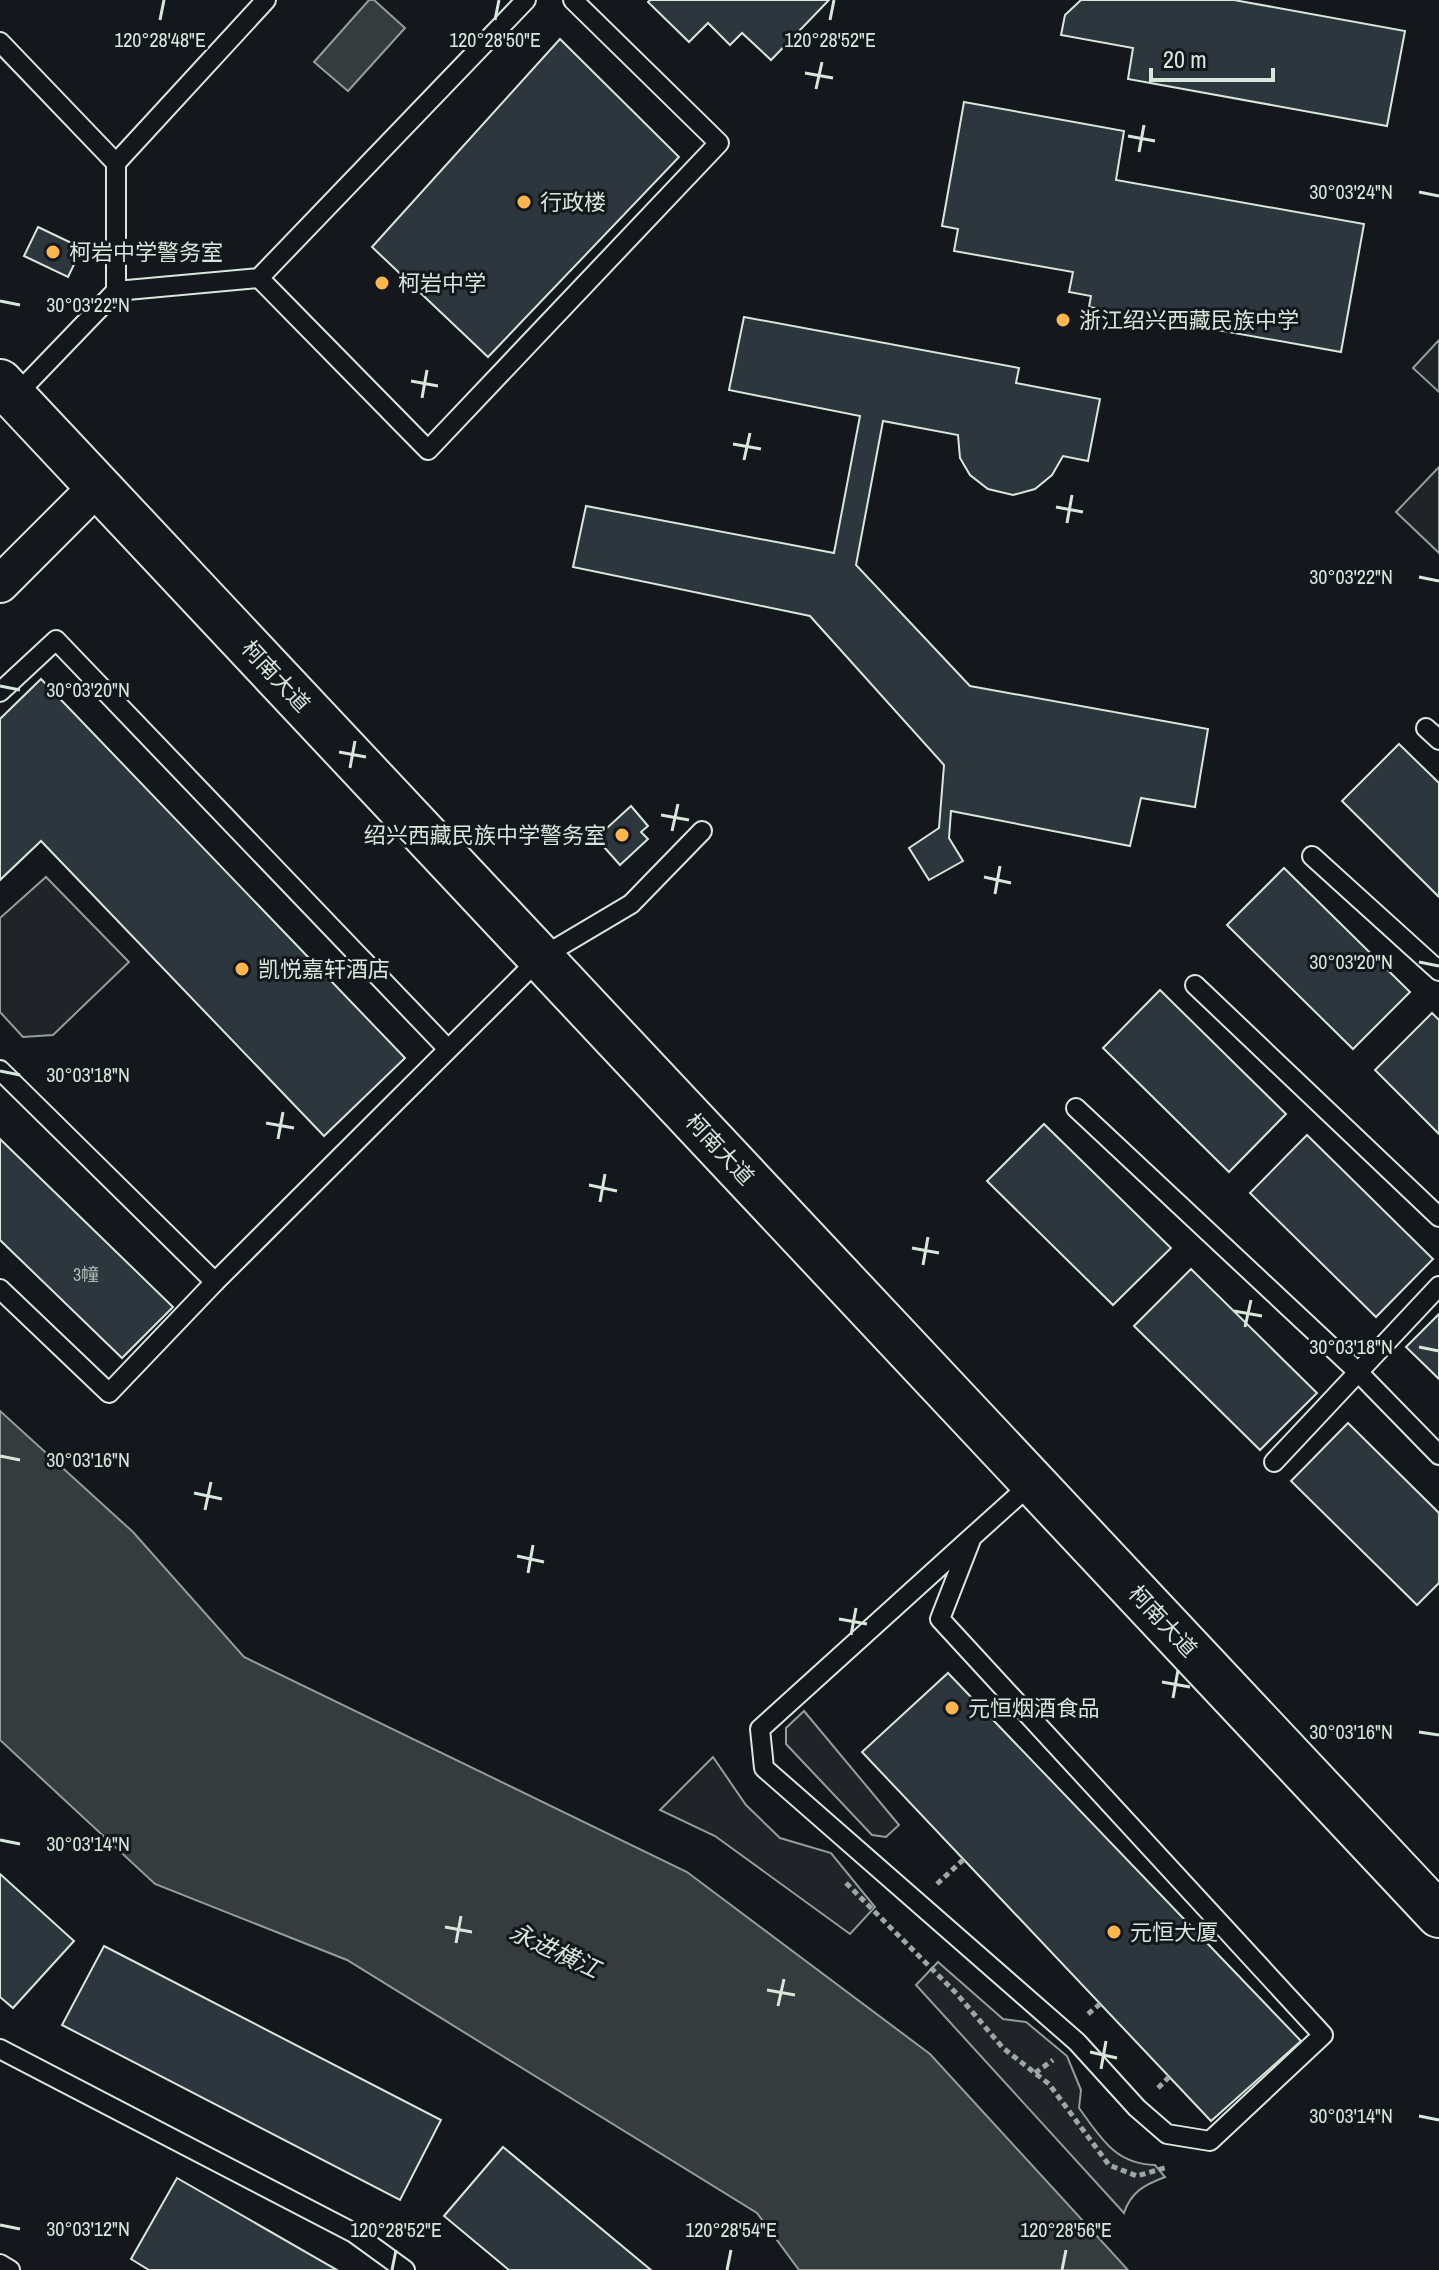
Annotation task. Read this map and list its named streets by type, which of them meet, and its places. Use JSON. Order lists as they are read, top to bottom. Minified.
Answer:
{"streets":{"main road":["柯南大道"]},"water":["永进横江"],"places":["行政楼","柯岩中学警务室","柯岩中学","浙江绍兴西藏民族中学","绍兴西藏民族中学警务室","凯悦嘉轩酒店","元恒烟酒食品","元恒大厦"],"house_numbers":["3幢"],"scale_bar":"20 m","coordinates":["120°28'48\"E","120°28'50\"E","120°28'52\"E","30°03'24\"N","30°03'22\"N","30°03'20\"N","30°03'18\"N","30°03'16\"N","30°03'14\"N","30°03'12\"N","120°28'54\"E","120°28'56\"E"]}
